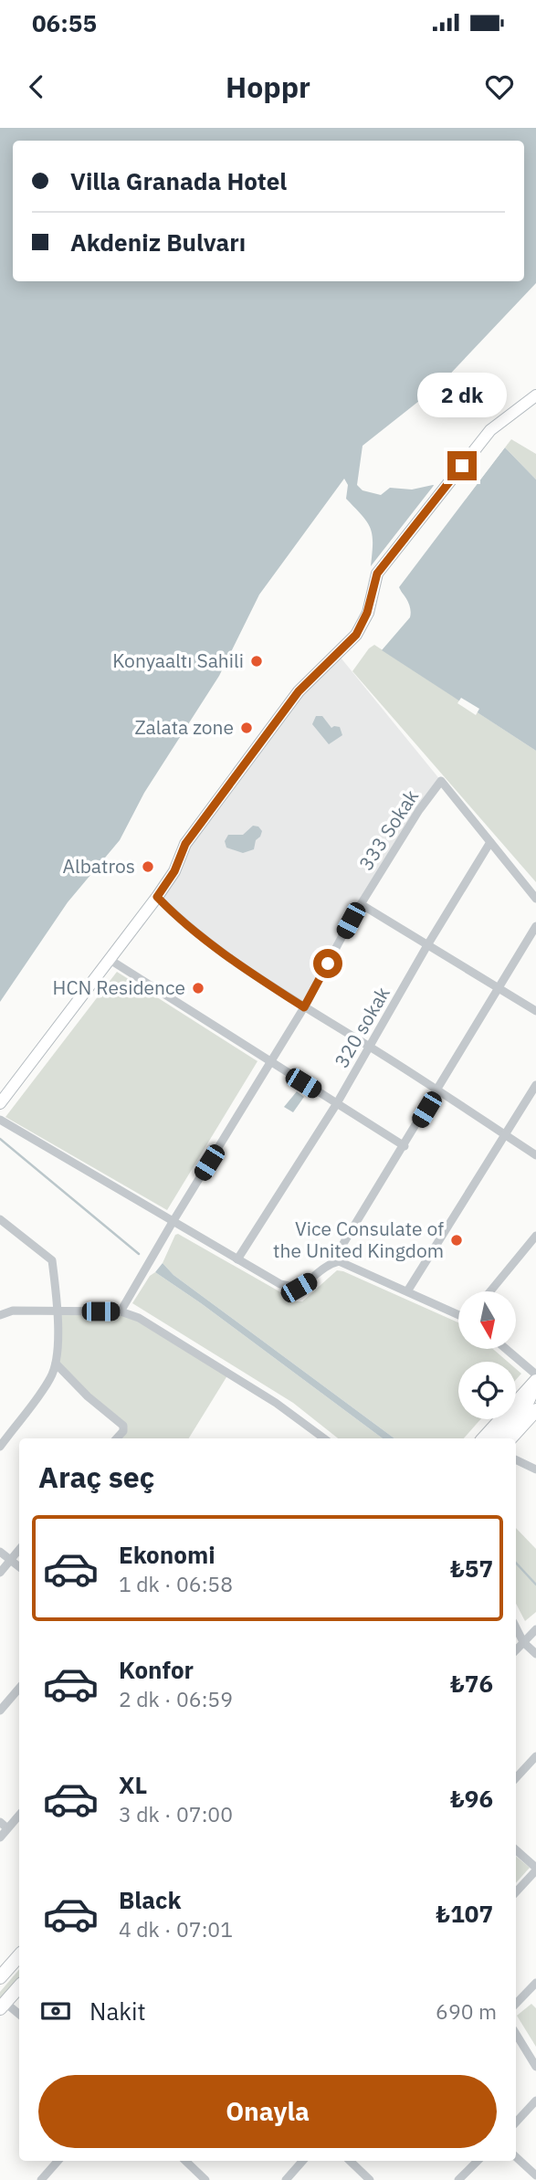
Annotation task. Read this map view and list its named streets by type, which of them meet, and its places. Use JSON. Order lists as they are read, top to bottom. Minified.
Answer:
{"streets":{"street":["333 Sokak","320 sokak"]},"crossings":[["333 Sokak","320 sokak"]],"places":["Konyaaltı Sahili","Zalata zone","Albatros","HCN Residence","Vice Consulate of the United Kingdom"],"north":"bottom","page":{"status":"06:55","header":"Hoppr","banner":["Villa Granada Hotel","Akdeniz Bulvarı"],"bubble":"2 dk","heading":"Araç seç","list":[{"name":"Ekonomi","note":"1 dk · 06:58","value":"₺57"},{"name":"Konfor","note":"2 dk · 06:59","value":"₺76"},{"name":"XL","note":"3 dk · 07:00","value":"₺96"},{"name":"Black","note":"4 dk · 07:01","value":"₺107"}],"pay":["Nakit","690 m"],"buttons":"Onayla"}}
